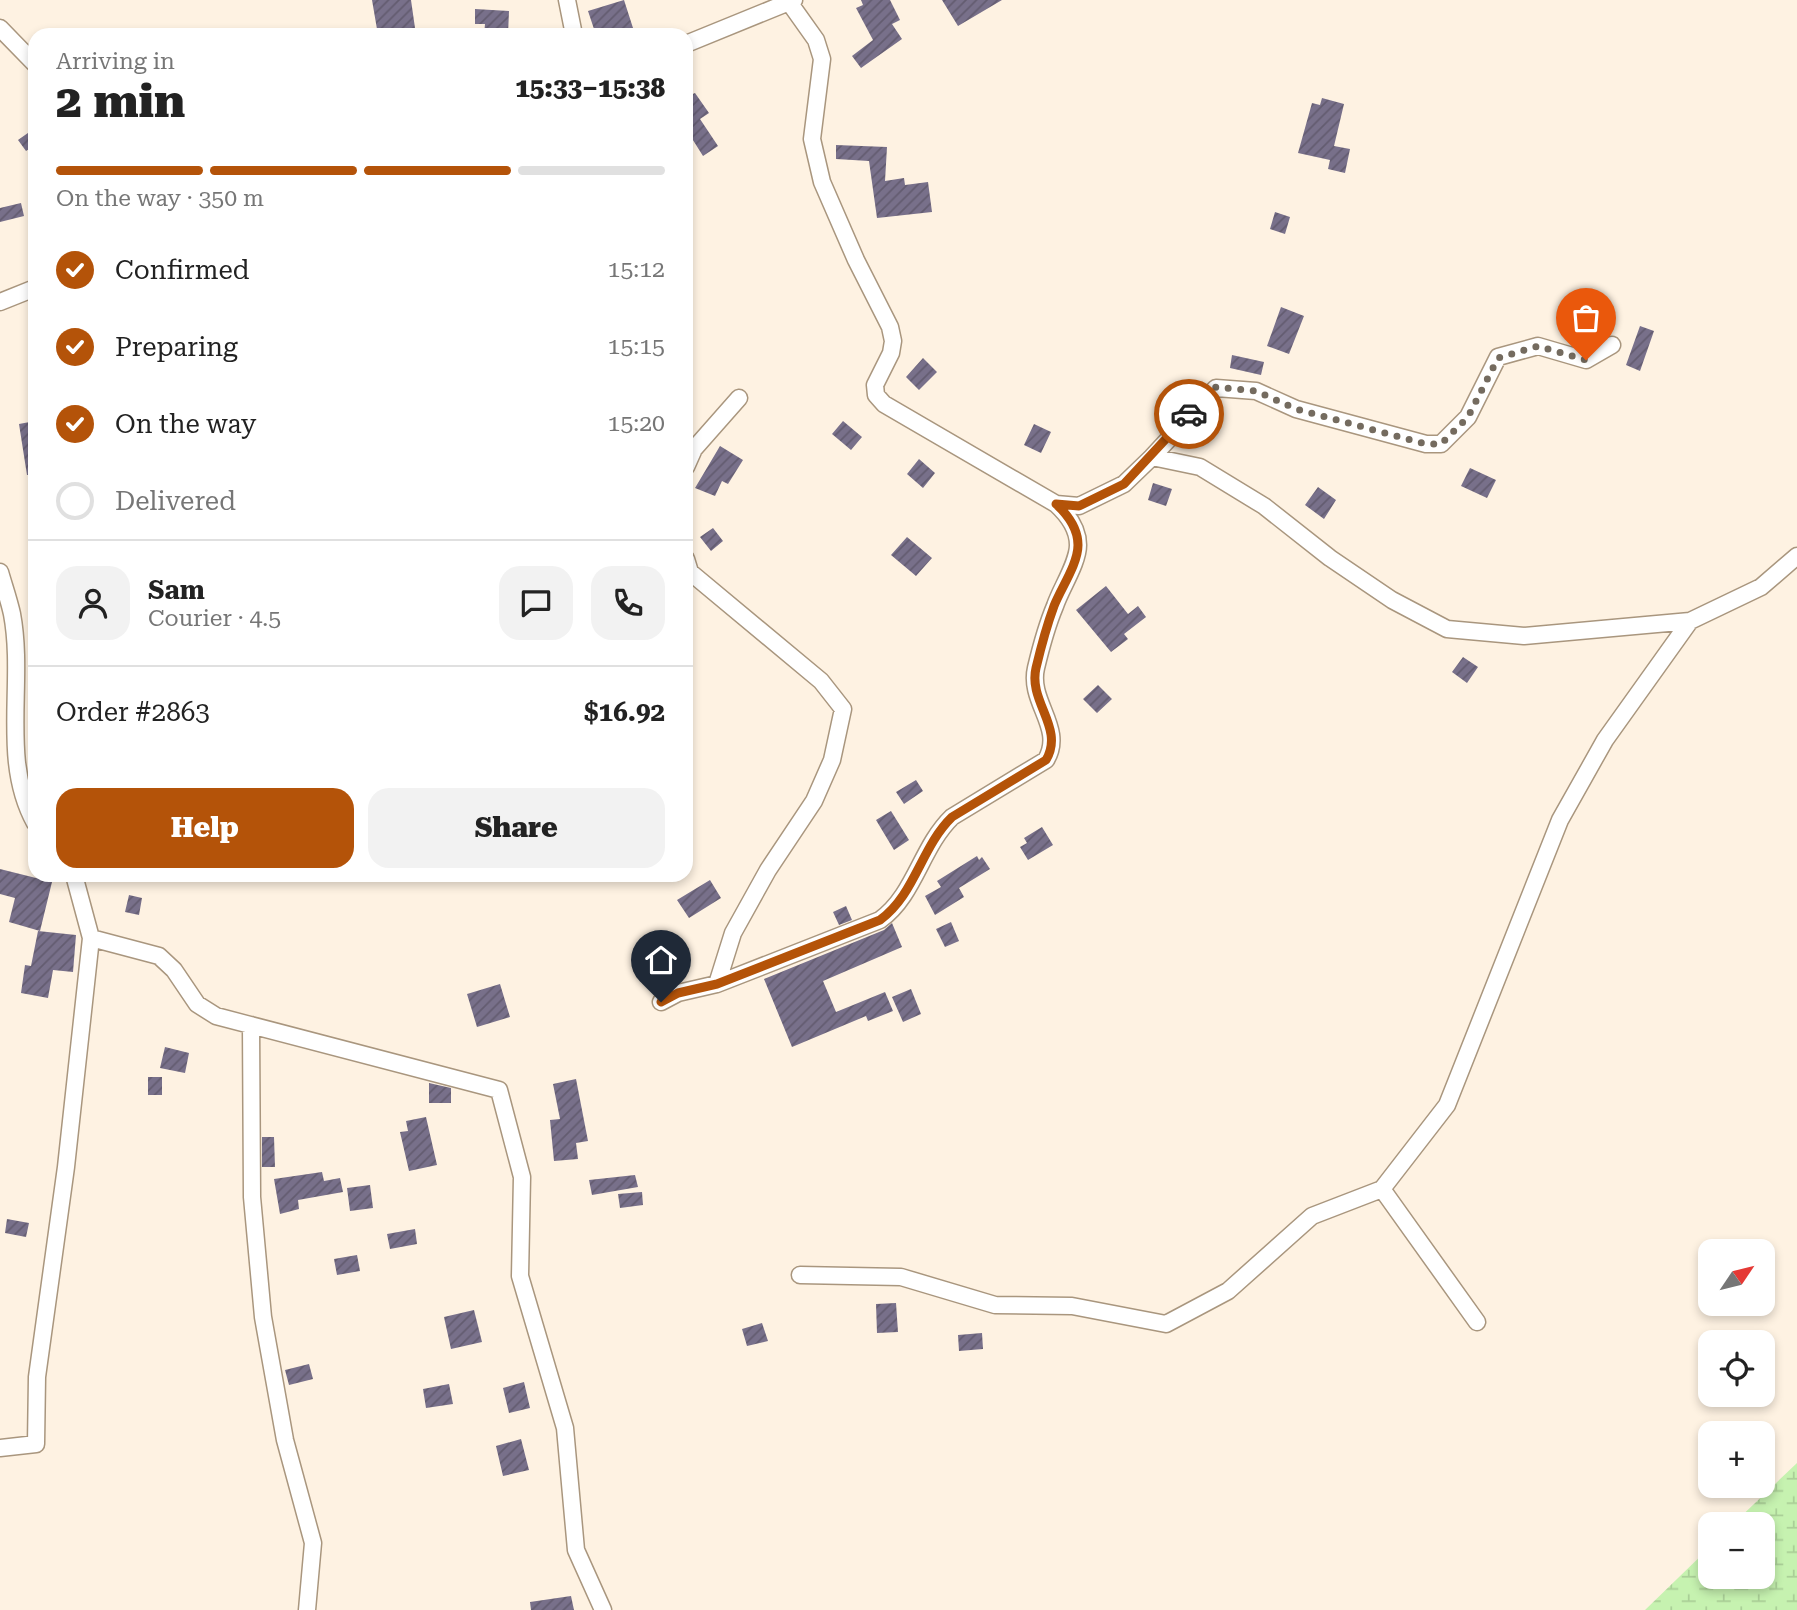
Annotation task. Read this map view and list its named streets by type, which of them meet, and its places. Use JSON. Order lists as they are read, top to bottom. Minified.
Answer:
{"north":"top right","page":{"heading":["2 min","Arriving in","15:33–15:38"],"panel":["Sam","Courier · 4.5","Order #2863","$16.92"],"bar":"On the way · 350 m","list":[["Confirmed","15:12"],["Preparing","15:15"],["On the way","15:20"],"Delivered"],"buttons":["Help","Share"],"map_buttons":["+","−"]}}
